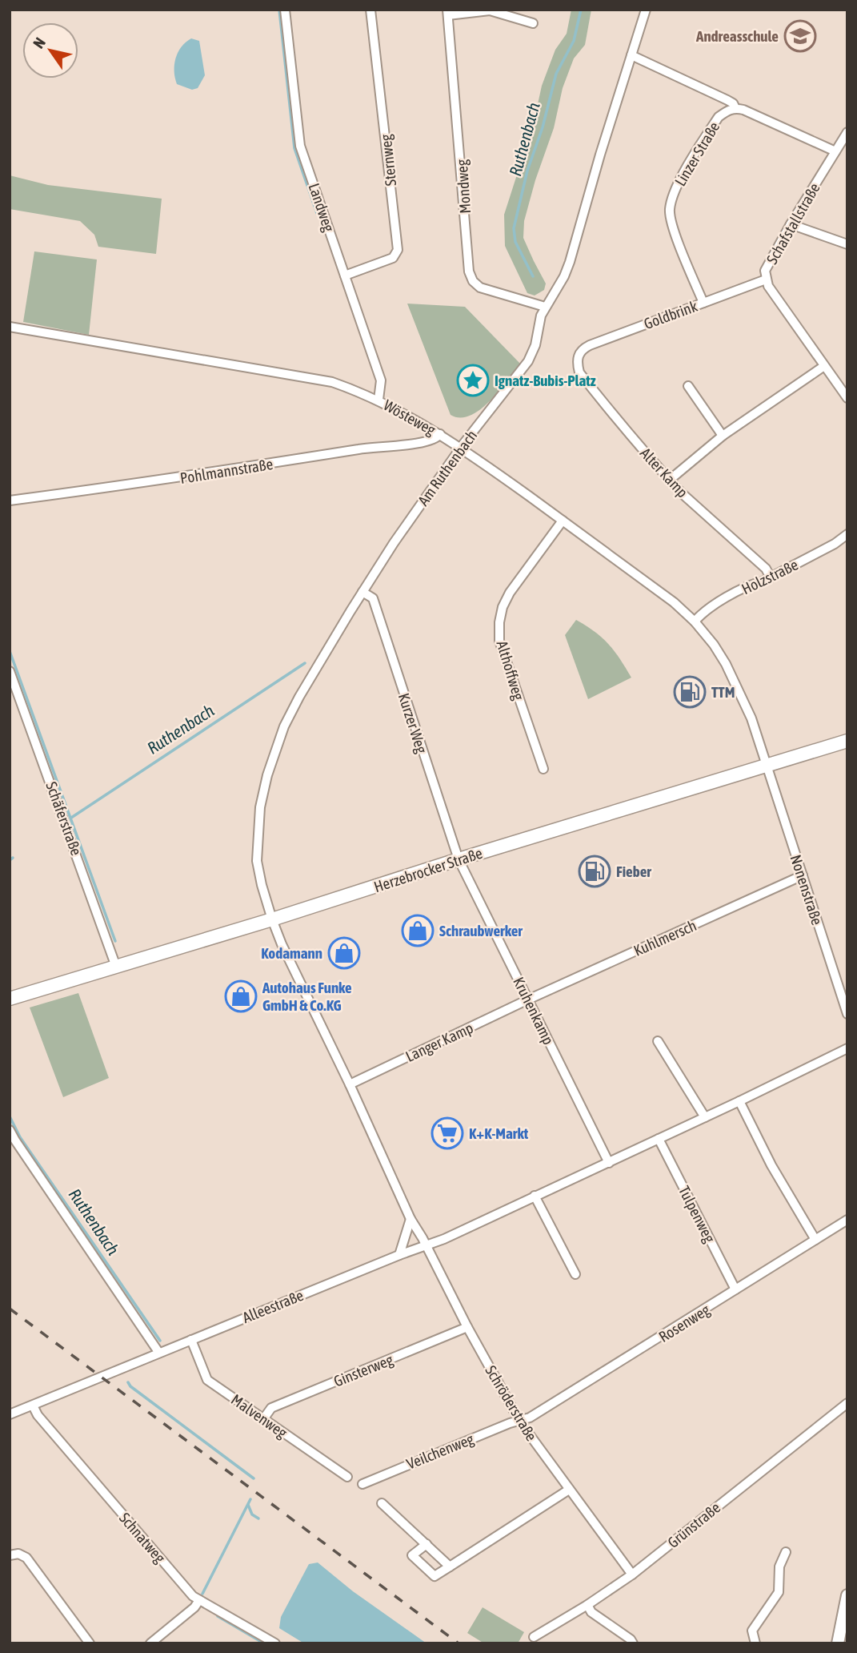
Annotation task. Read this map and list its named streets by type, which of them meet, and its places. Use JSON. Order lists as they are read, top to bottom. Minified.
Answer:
{"streets":{"main road":["Herzebrocker Straße"],"street":["Linzer Straße","Sternweg","Mondweg","Landweg","Schafstallstraße","Goldbrink","Wösteweg","Am Ruthenbach","Pohlmannstraße","Alter Kamp","Holzstraße","Althoffweg","Kurzer Weg","Schäferstraße","Nonenstraße","Kuhlmersch","Kruhenkamp","Langer Kamp","Tulpenweg","Alleestraße","Rosenweg","Ginsterweg","Schröderstraße","Malvenweg","Veilchenweg","Grünstraße","Schnatweg"]},"crossings":[["Linzer Straße","Schafstallstraße"],["Linzer Straße","Goldbrink"],["Linzer Straße","Am Ruthenbach"],["Sternweg","Landweg"],["Mondweg","Am Ruthenbach"],["Landweg","Wösteweg"],["Schafstallstraße","Goldbrink"],["Goldbrink","Alter Kamp"],["Wösteweg","Am Ruthenbach"],["Wösteweg","Pohlmannstraße"],["Wösteweg","Holzstraße"],["Wösteweg","Althoffweg"],["Wösteweg","Herzebrocker Straße"],["Wösteweg","Nonenstraße"],["Am Ruthenbach","Kurzer Weg"],["Am Ruthenbach","Herzebrocker Straße"],["Am Ruthenbach","Schröderstraße"],["Alter Kamp","Holzstraße"],["Kurzer Weg","Herzebrocker Straße"],["Kurzer Weg","Kruhenkamp"],["Schäferstraße","Herzebrocker Straße"],["Herzebrocker Straße","Nonenstraße"],["Herzebrocker Straße","Kruhenkamp"],["Herzebrocker Straße","Schröderstraße"],["Nonenstraße","Kuhlmersch"],["Kuhlmersch","Kruhenkamp"],["Kuhlmersch","Langer Kamp"],["Kruhenkamp","Langer Kamp"],["Kruhenkamp","Alleestraße"],["Langer Kamp","Schröderstraße"],["Tulpenweg","Alleestraße"],["Tulpenweg","Rosenweg"],["Alleestraße","Schröderstraße"],["Alleestraße","Malvenweg"],["Alleestraße","Schnatweg"],["Rosenweg","Schröderstraße"],["Rosenweg","Veilchenweg"],["Ginsterweg","Schröderstraße"],["Ginsterweg","Malvenweg"],["Schröderstraße","Veilchenweg"],["Schröderstraße","Grünstraße"]],"water":["Ruthenbach"],"places":{"school or university":["Andreasschule"],"place":["Ignatz-Bubis-Platz"],"fuel station":["TTM","Fieber"],"shop":["Schraubwerker","Kodamann","Autohaus Funke GmbH & Co.KG"],"supermarket":["K+K-Markt"]},"north":"top left"}
